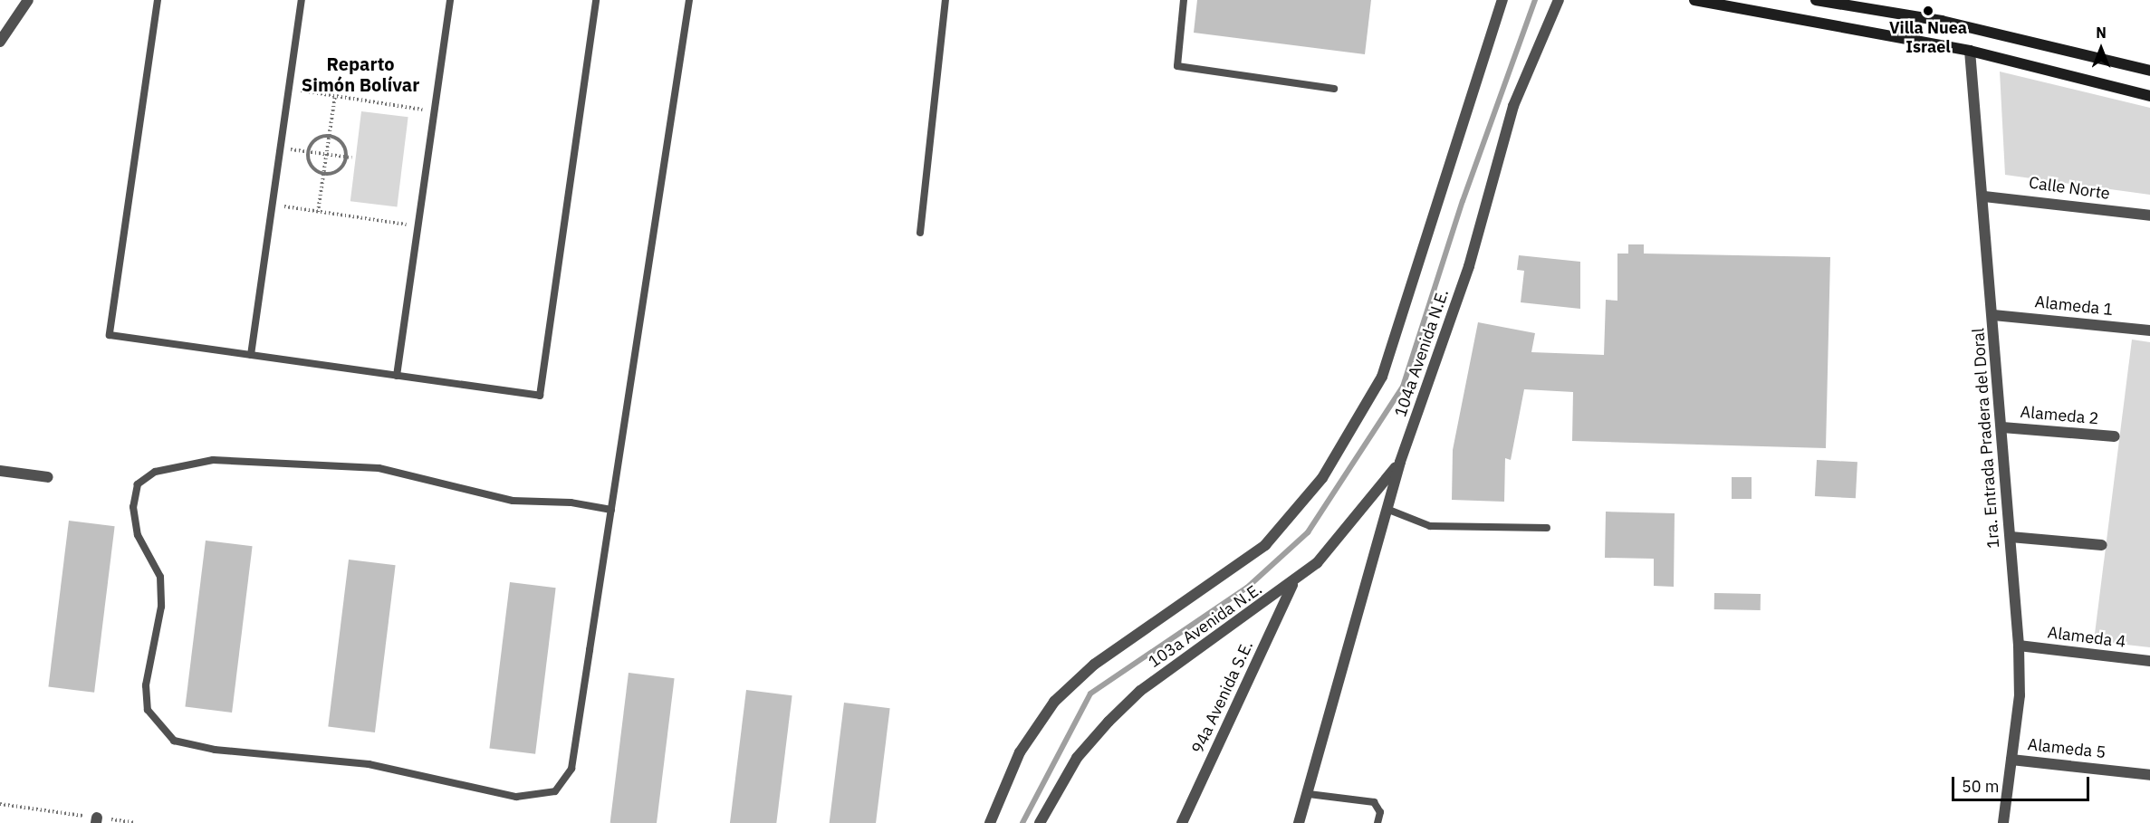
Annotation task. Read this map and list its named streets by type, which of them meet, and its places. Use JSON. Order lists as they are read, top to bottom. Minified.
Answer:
{"streets":{"street":["Calle Norte","Alameda 1","104a Avenida N.E.","Alameda 2","1ra. Entrada Pradera del Doral","103a Avenida N.E.","Alameda 4","94a Avenida S.E.","Alameda 5"]},"crossings":[["Calle Norte","1ra. Entrada Pradera del Doral"],["Alameda 1","1ra. Entrada Pradera del Doral"],["104a Avenida N.E.","103a Avenida N.E."],["Alameda 2","1ra. Entrada Pradera del Doral"],["1ra. Entrada Pradera del Doral","Alameda 4"],["1ra. Entrada Pradera del Doral","Alameda 5"],["103a Avenida N.E.","94a Avenida S.E."]],"districts":["Reparto Simón Bolívar"],"places":["Villa Nuea Israel"],"scale_bar":"50 m","north":"top"}
